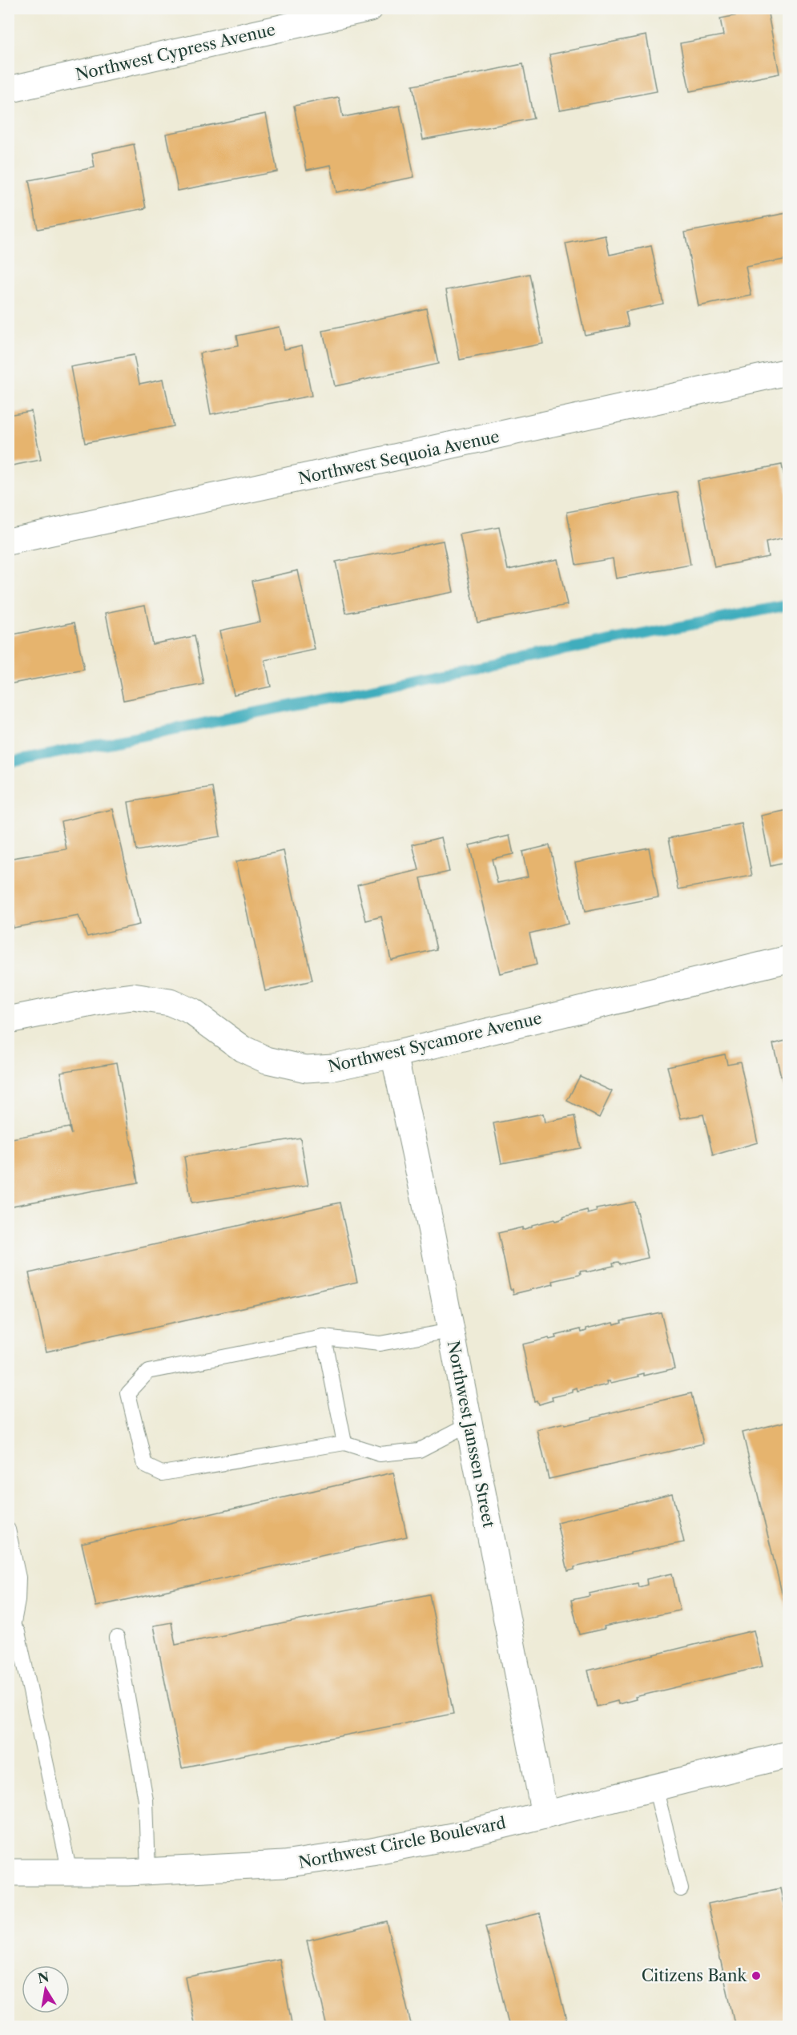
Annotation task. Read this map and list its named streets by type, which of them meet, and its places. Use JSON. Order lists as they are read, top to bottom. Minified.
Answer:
{"streets":{"street":["Northwest Cypress Avenue","Northwest Sequoia Avenue","Northwest Sycamore Avenue","Northwest Janssen Street","Northwest Circle Boulevard"]},"crossings":[["Northwest Sycamore Avenue","Northwest Janssen Street"],["Northwest Janssen Street","Northwest Circle Boulevard"]],"places":["Citizens Bank"],"north":"top"}
